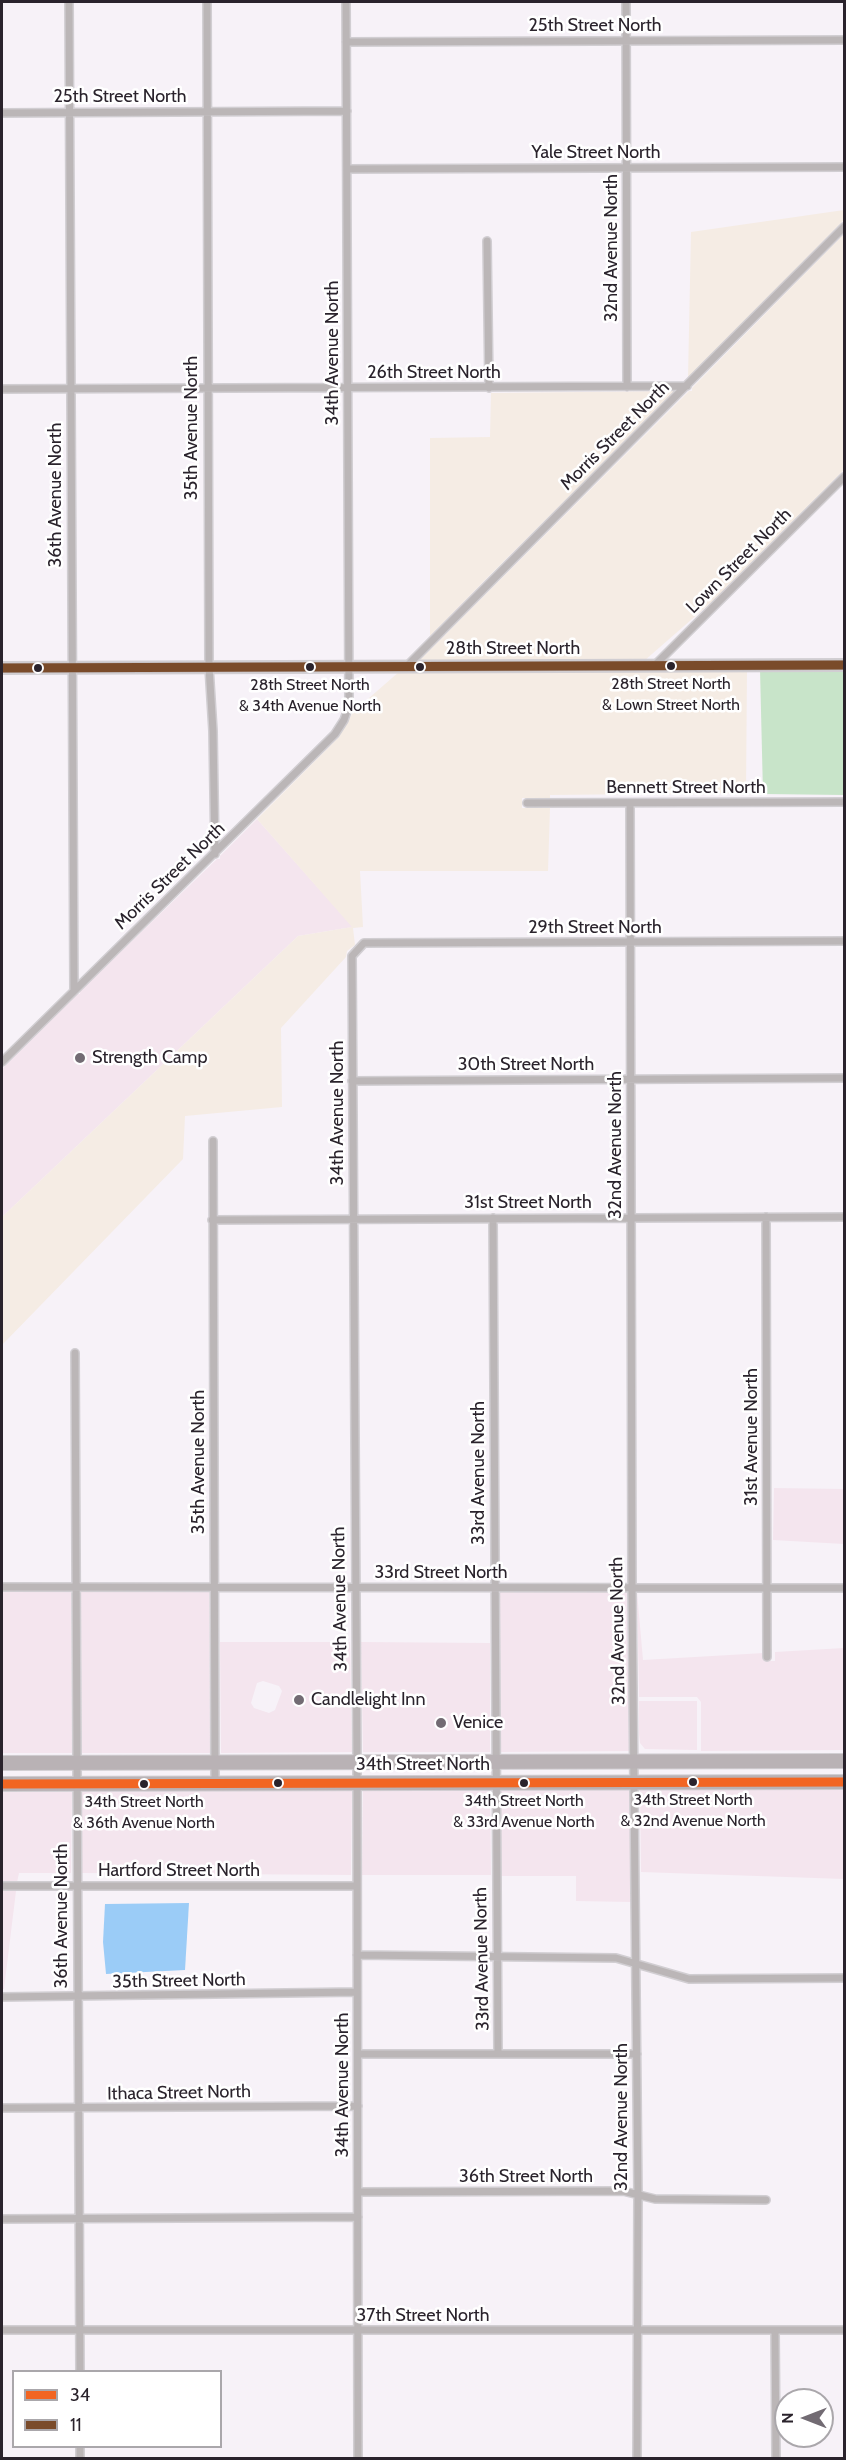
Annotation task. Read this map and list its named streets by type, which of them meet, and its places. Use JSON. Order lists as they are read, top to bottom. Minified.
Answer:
{"streets":{"highway":["34th Street North"],"street":["25th Street North","Yale Street North","32nd Avenue North","34th Avenue North","26th Street North","35th Avenue North","Morris Street North","36th Avenue North","Lown Street North","28th Street North","Bennett Street North","29th Street North","30th Street North","31st Street North","31st Avenue North","33rd Avenue North","33rd Street North","Hartford Street North","35th Street North","Ithaca Street North","36th Street North","37th Street North"]},"crossings":[["25th Street North","32nd Avenue North"],["25th Street North","34th Avenue North"],["25th Street North","35th Avenue North"],["25th Street North","36th Avenue North"],["Yale Street North","32nd Avenue North"],["Yale Street North","34th Avenue North"],["32nd Avenue North","26th Street North"],["32nd Avenue North","Bennett Street North"],["32nd Avenue North","29th Street North"],["32nd Avenue North","30th Street North"],["32nd Avenue North","31st Street North"],["32nd Avenue North","33rd Street North"],["32nd Avenue North","34th Street North"],["32nd Avenue North","36th Street North"],["32nd Avenue North","37th Street North"],["34th Avenue North","26th Street North"],["34th Avenue North","Morris Street North"],["34th Avenue North","28th Street North"],["34th Avenue North","29th Street North"],["34th Avenue North","30th Street North"],["34th Avenue North","31st Street North"],["34th Avenue North","33rd Street North"],["34th Avenue North","34th Street North"],["34th Avenue North","Hartford Street North"],["34th Avenue North","35th Street North"],["34th Avenue North","Ithaca Street North"],["34th Avenue North","36th Street North"],["34th Avenue North","37th Street North"],["26th Street North","35th Avenue North"],["26th Street North","Morris Street North"],["26th Street North","36th Avenue North"],["35th Avenue North","Morris Street North"],["35th Avenue North","28th Street North"],["35th Avenue North","31st Street North"],["35th Avenue North","33rd Street North"],["35th Avenue North","34th Street North"],["Morris Street North","36th Avenue North"],["Morris Street North","28th Street North"],["36th Avenue North","28th Street North"],["36th Avenue North","33rd Street North"],["36th Avenue North","34th Street North"],["36th Avenue North","Hartford Street North"],["36th Avenue North","35th Street North"],["36th Avenue North","Ithaca Street North"],["36th Avenue North","37th Street North"],["Lown Street North","28th Street North"],["31st Street North","31st Avenue North"],["31st Street North","33rd Avenue North"],["31st Avenue North","33rd Street North"],["33rd Avenue North","33rd Street North"],["33rd Avenue North","34th Street North"]],"places":["28th Street North & Lown Street North","28th Street North & 34th Avenue North","Strength Camp","Candlelight Inn","Venice","34th Street North & 32nd Avenue North","34th Street North & 33rd Avenue North","34th Street North & 36th Avenue North"],"lines":["transit line 11","transit line 34"],"legend":["34","11"],"north":"left"}
